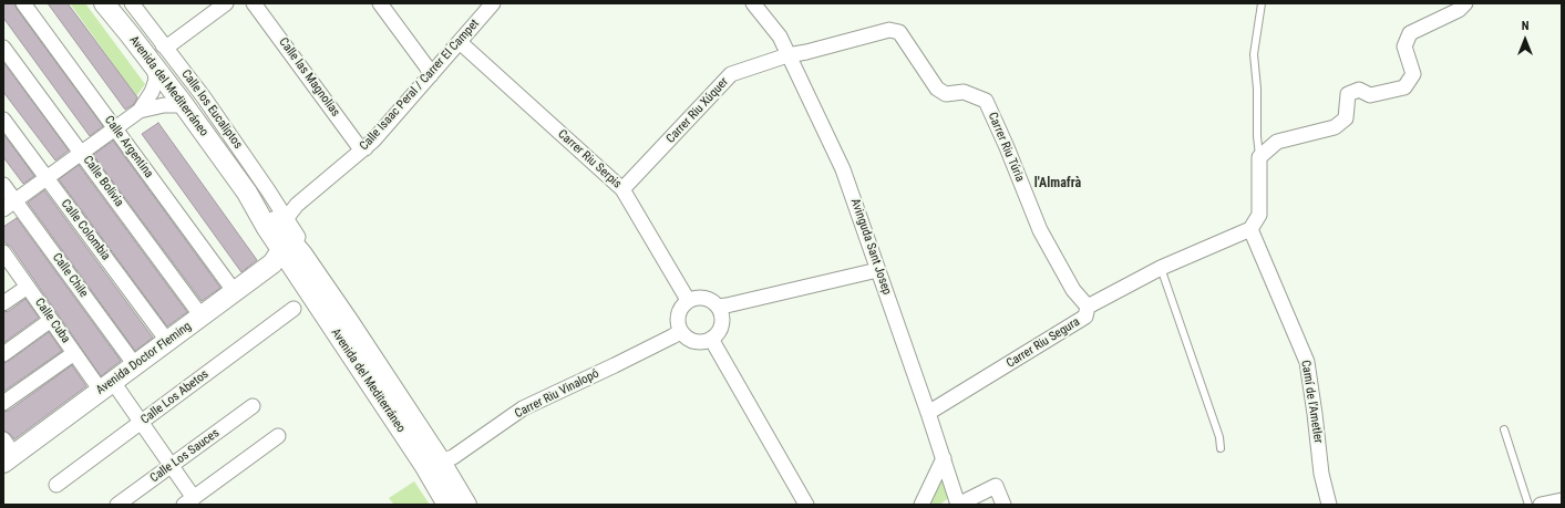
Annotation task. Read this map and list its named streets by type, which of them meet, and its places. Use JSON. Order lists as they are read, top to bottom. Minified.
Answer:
{"streets":{"street":["Calle las Magnolias","Calle Isaac Peral / Carrer El Campet","Avenida del Mediterráneo","Calle los Eucaliptos","Carrer Riu Xúquer","Calle Argentina","Carrer Riu Túria","Carrer Riu Serpis","Calle Bolivia","Calle Colombia","Avinguda Sant Josep","Calle Chile","Calle Cuba","Carrer Riu Segura","Avenida Doctor Fleming","Carrer Riu Vinalopó","Calle Los Abetos","Camí de l'Ametler","Calle Los Sauces"]},"crossings":[["Calle las Magnolias","Calle Isaac Peral / Carrer El Campet"],["Calle Isaac Peral / Carrer El Campet","Avenida del Mediterráneo"],["Calle Isaac Peral / Carrer El Campet","Calle los Eucaliptos"],["Calle Isaac Peral / Carrer El Campet","Carrer Riu Serpis"],["Calle Isaac Peral / Carrer El Campet","Avenida Doctor Fleming"],["Avenida del Mediterráneo","Calle los Eucaliptos"],["Avenida del Mediterráneo","Avenida Doctor Fleming"],["Avenida del Mediterráneo","Carrer Riu Vinalopó"],["Calle los Eucaliptos","Avenida Doctor Fleming"],["Carrer Riu Xúquer","Carrer Riu Túria"],["Carrer Riu Xúquer","Carrer Riu Serpis"],["Carrer Riu Xúquer","Avinguda Sant Josep"],["Calle Argentina","Avenida Doctor Fleming"],["Carrer Riu Túria","Avinguda Sant Josep"],["Carrer Riu Túria","Carrer Riu Segura"],["Carrer Riu Serpis","Carrer Riu Vinalopó"],["Calle Bolivia","Avenida Doctor Fleming"],["Calle Colombia","Avenida Doctor Fleming"],["Avinguda Sant Josep","Carrer Riu Segura"],["Calle Chile","Avenida Doctor Fleming"],["Calle Cuba","Avenida Doctor Fleming"],["Calle Cuba","Calle Los Abetos"],["Calle Cuba","Calle Los Sauces"],["Carrer Riu Segura","Camí de l'Ametler"]],"districts":["l'Almafrà"],"north":"top"}
